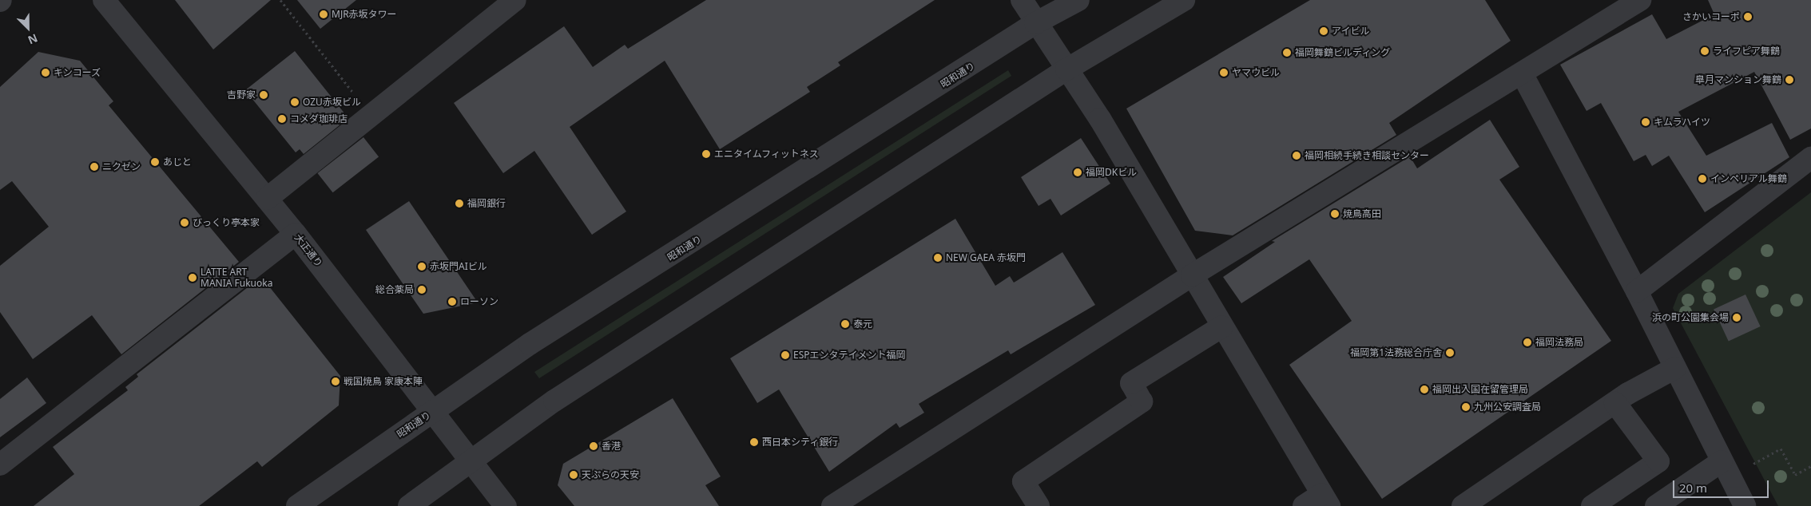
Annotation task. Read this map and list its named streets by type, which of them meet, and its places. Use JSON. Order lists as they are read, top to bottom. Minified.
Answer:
{"streets":{"street":["昭和通り","大正通り"]},"crossings":[["昭和通り","大正通り"]],"places":["MJR赤坂タワー","さかいコーポ","アイビル","ライフピア舞鶴","福岡舞鶴ビルディング","キンコーズ","ヤマウビル","皐月マンション舞鶴","吉野家","OZU赤坂ビル","コメダ珈琲店","キムラハイツ","エニタイムフィットネス","福岡相続手続き相談センター","あじと","ニクゼン","福岡DKビル","インペリアル舞鶴","福岡銀行","焼鳥高田","びっくり亭本家","NEW GAEA 赤坂門","赤坂門AIビル","LATTE ART MANIA Fukuoka","総合薬局","ローソン","浜の町公園集会場","泰元","福岡法務局","福岡第1法務総合庁舎","ESPエンタテイメント福岡","戦国焼鳥 家康本陣","福岡出入国在留管理局","九州公安調査局","西日本シティ銀行","香港","天ぷらの天安"],"scale_bar":"20 m","north":"bottom right"}
